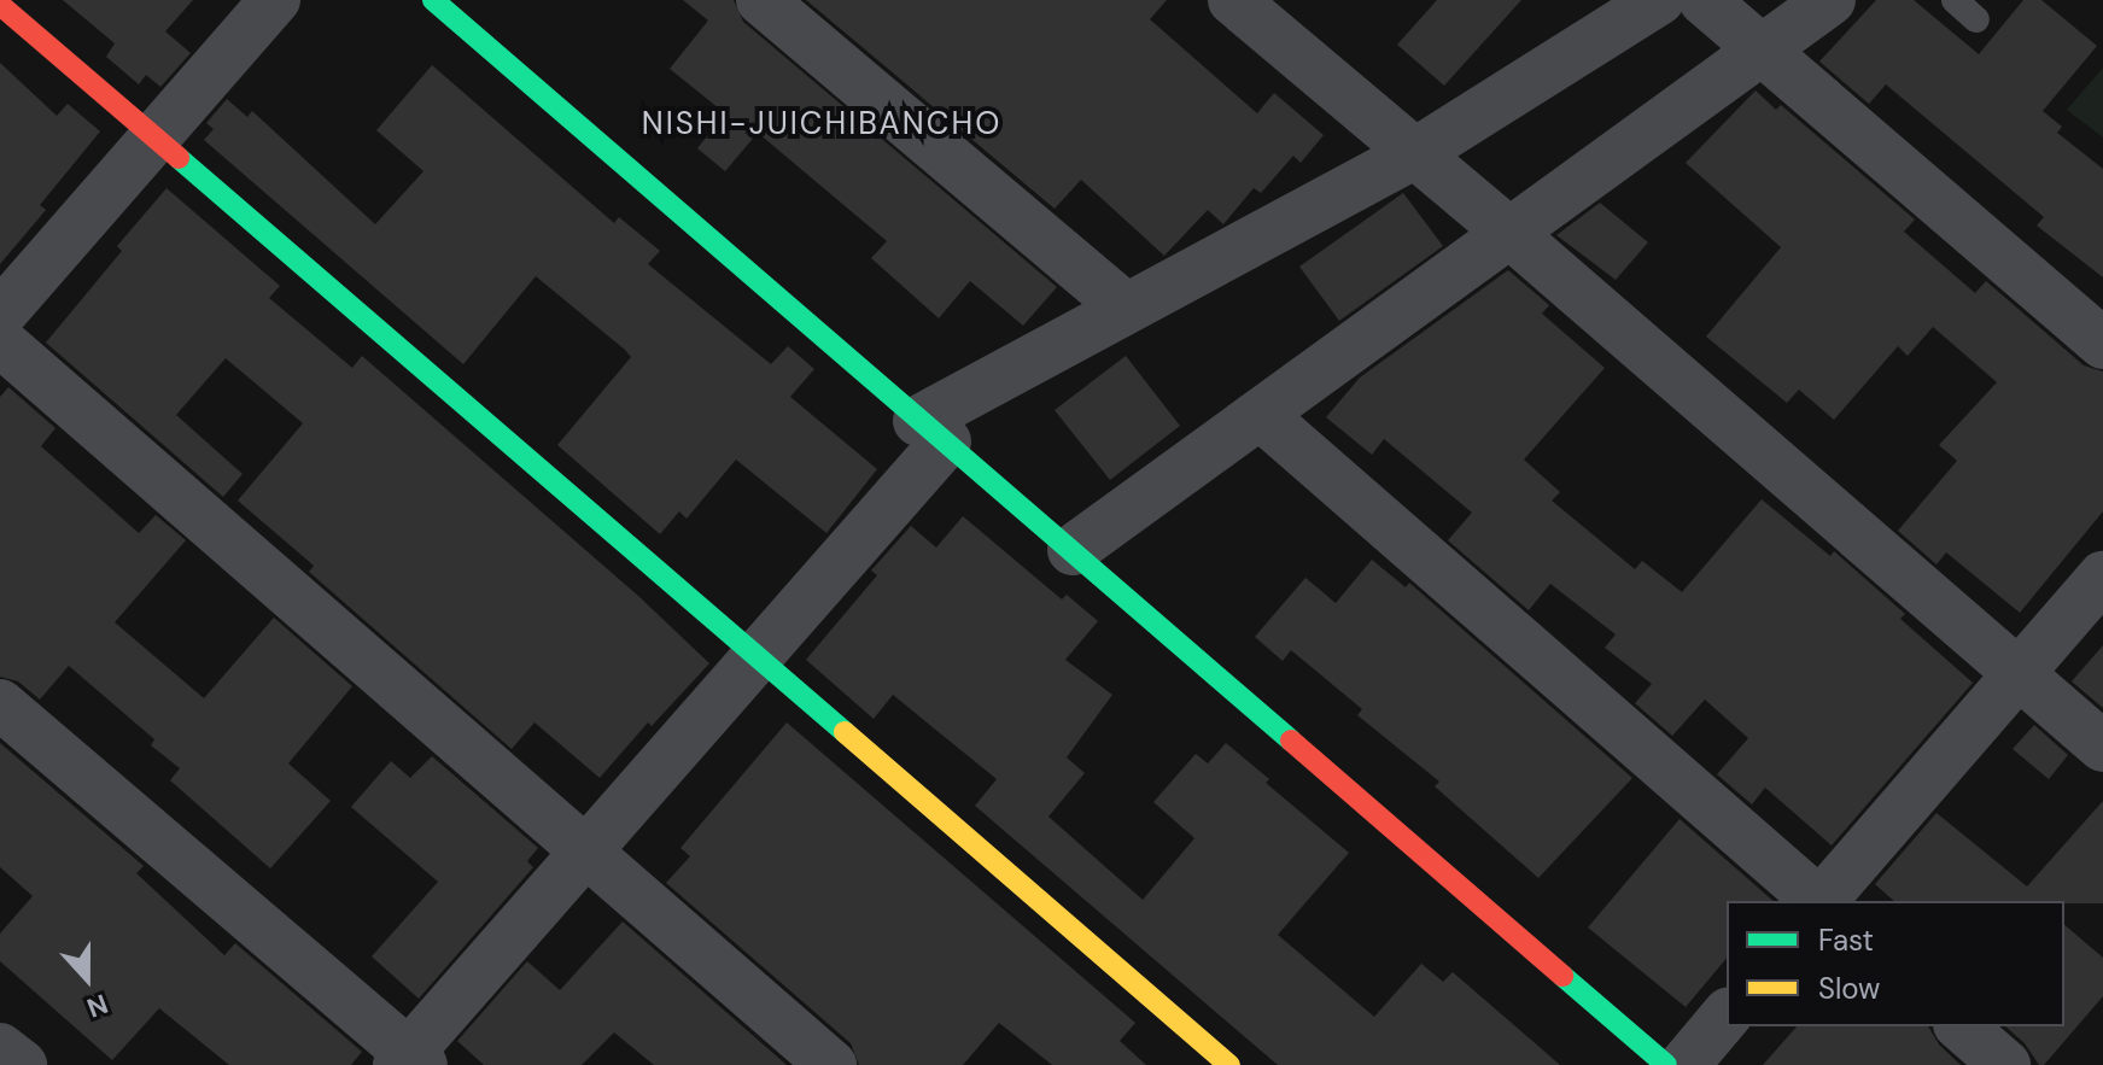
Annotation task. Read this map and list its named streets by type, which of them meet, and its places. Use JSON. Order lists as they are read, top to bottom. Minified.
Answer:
{"districts":["NISHI-JUICHIBANCHO"],"legend":["Fast","Slow"],"north":"bottom"}
